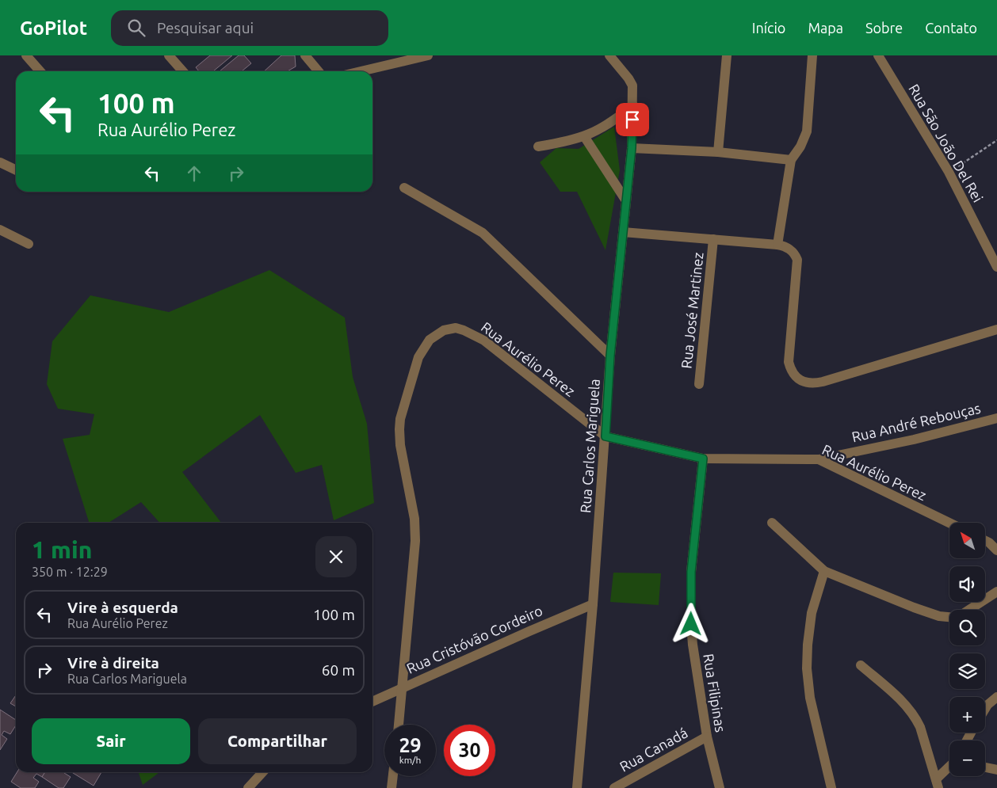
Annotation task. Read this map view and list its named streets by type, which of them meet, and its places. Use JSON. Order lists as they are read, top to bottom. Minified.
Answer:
{"streets":{"street":["Rua São João Del Rei","Rua José Martinez","Rua Aurélio Perez","Rua André Rebouças","Rua Carlos Mariguela","Rua Cristóvão Cordeiro","Rua Filipinas","Rua Canadá"]},"crossings":[["Rua Aurélio Perez","Rua André Rebouças"],["Rua Aurélio Perez","Rua Carlos Mariguela"],["Rua Aurélio Perez","Rua Cristóvão Cordeiro"],["Rua Aurélio Perez","Rua Filipinas"],["Rua Carlos Mariguela","Rua Cristóvão Cordeiro"],["Rua Filipinas","Rua Canadá"]],"north":"top left","page":{"header":"GoPilot","search":"Pesquisar aqui","nav":["Início","Mapa","Sobre","Contato"],"turn":["100 m","Rua Aurélio Perez"],"map_buttons":["+","−"],"heading":["1 min","350 m · 12:29"],"list":[{"name":"Vire à esquerda","note":"Rua Aurélio Perez","value":"100 m"},{"name":"Vire à direita","note":"Rua Carlos Mariguela","value":"60 m"}],"buttons":["Sair","Compartilhar"],"speed":"29 km/h","limit":"30"}}
